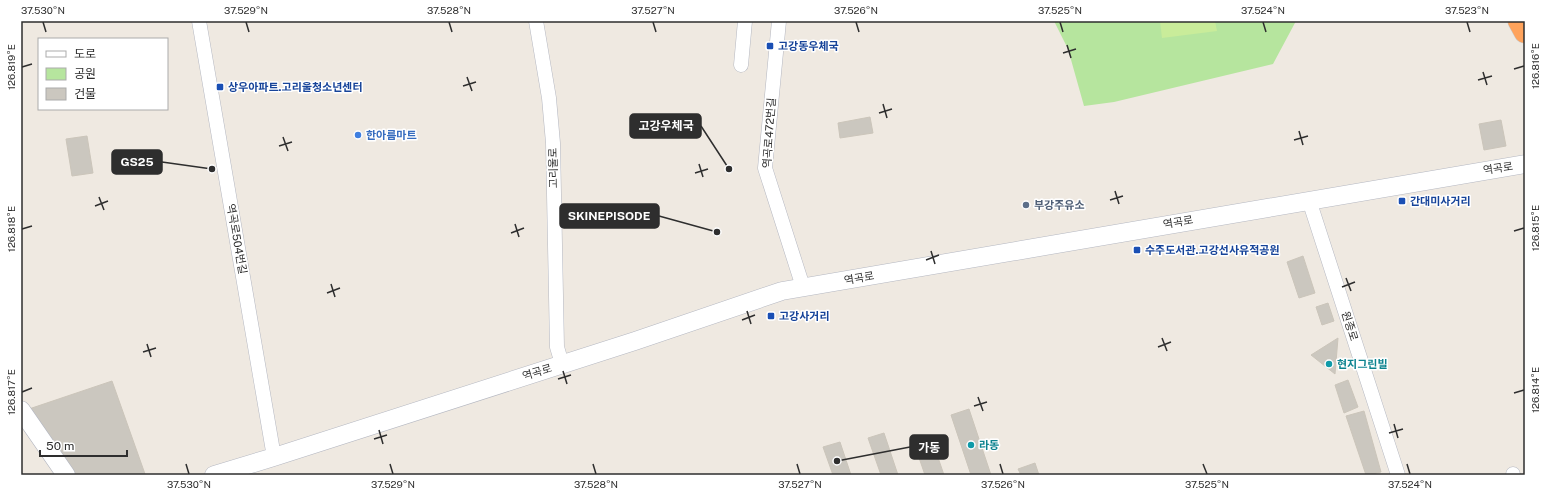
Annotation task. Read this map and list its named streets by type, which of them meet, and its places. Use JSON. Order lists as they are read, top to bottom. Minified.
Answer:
{"streets":{"street":["역곡로472번길","고리울로","역곡로","역곡로504번길","원종로"]},"crossings":[["역곡로472번길","역곡로"],["고리울로","역곡로"],["역곡로","역곡로504번길"],["역곡로","원종로"]],"places":{"transit":["고강동우체국","상우아파트.고리울청소년센터","간대미사거리","수주도서관.고강선사유적공원","고강사거리"],"other":["한아름마트","GS25","고강우체국","부강주유소","SKINEPISODE","현지그린빌","라동","가동"]},"legend":["도로","공원","건물"],"scale_bar":"50 m","coordinates":["37.530°N","37.529°N","37.528°N","37.527°N","37.526°N","37.525°N","37.524°N","37.523°N","126.816°E","126.819°E","126.815°E","126.818°E","126.814°E","126.817°E"]}
